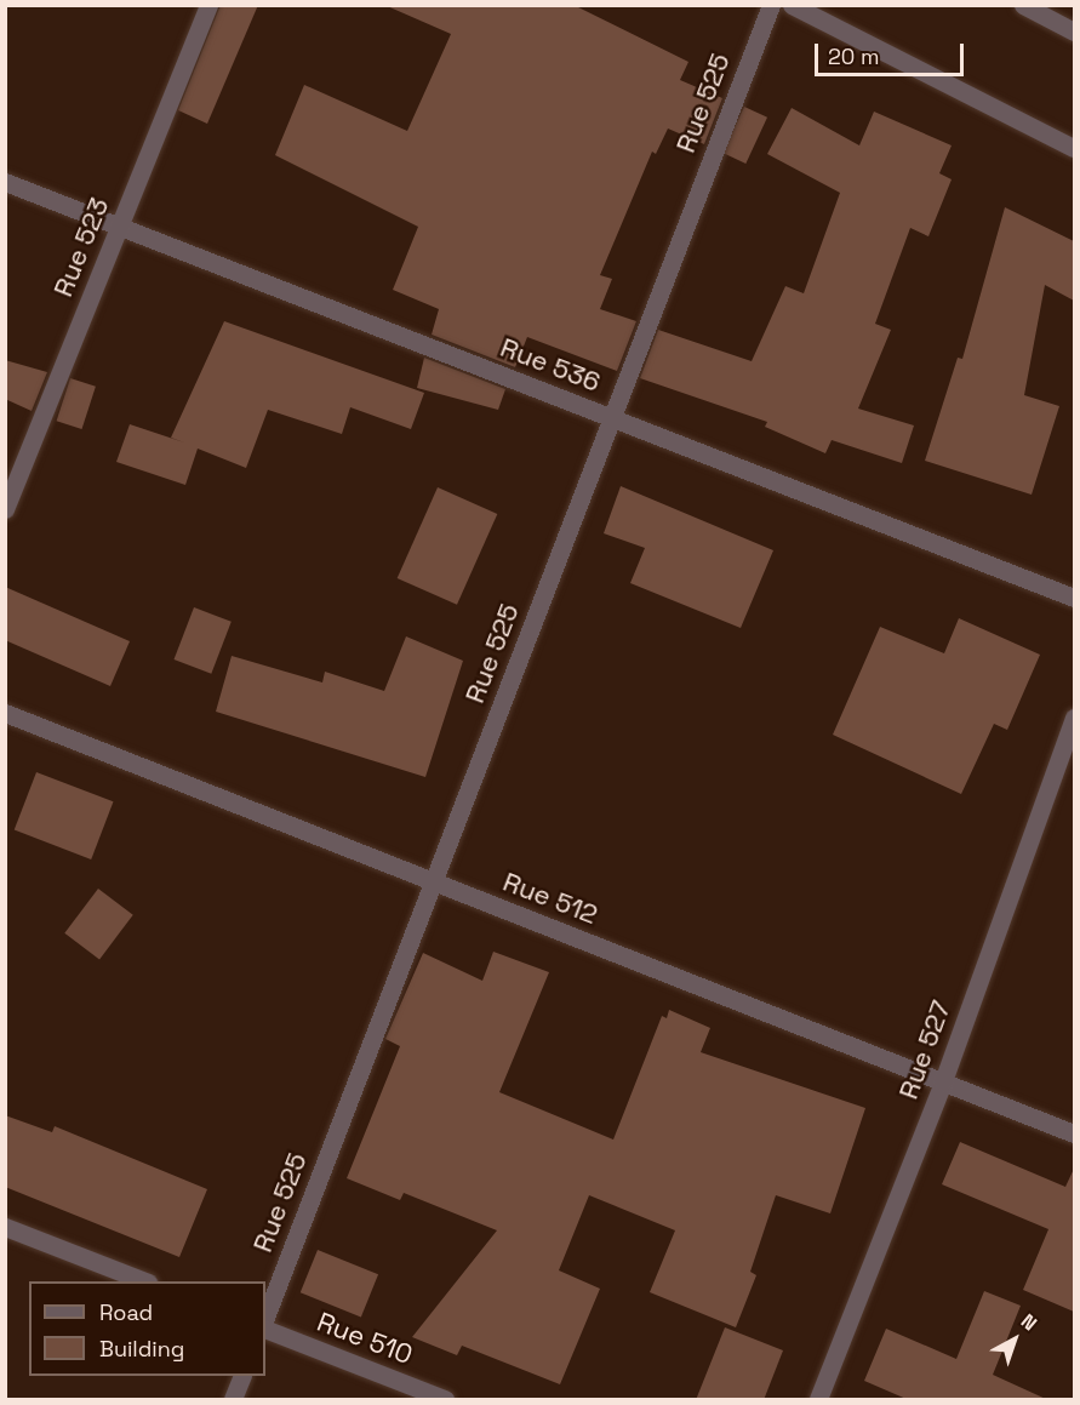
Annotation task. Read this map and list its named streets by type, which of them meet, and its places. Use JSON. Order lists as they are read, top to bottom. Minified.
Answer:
{"streets":{"street":["Rue 525","Rue 523","Rue 536","Rue 512","Rue 527","Rue 510"]},"crossings":[["Rue 525","Rue 536"],["Rue 525","Rue 512"],["Rue 523","Rue 536"],["Rue 512","Rue 527"]],"legend":["Road","Building"],"scale_bar":"20 m","north":"top right"}
